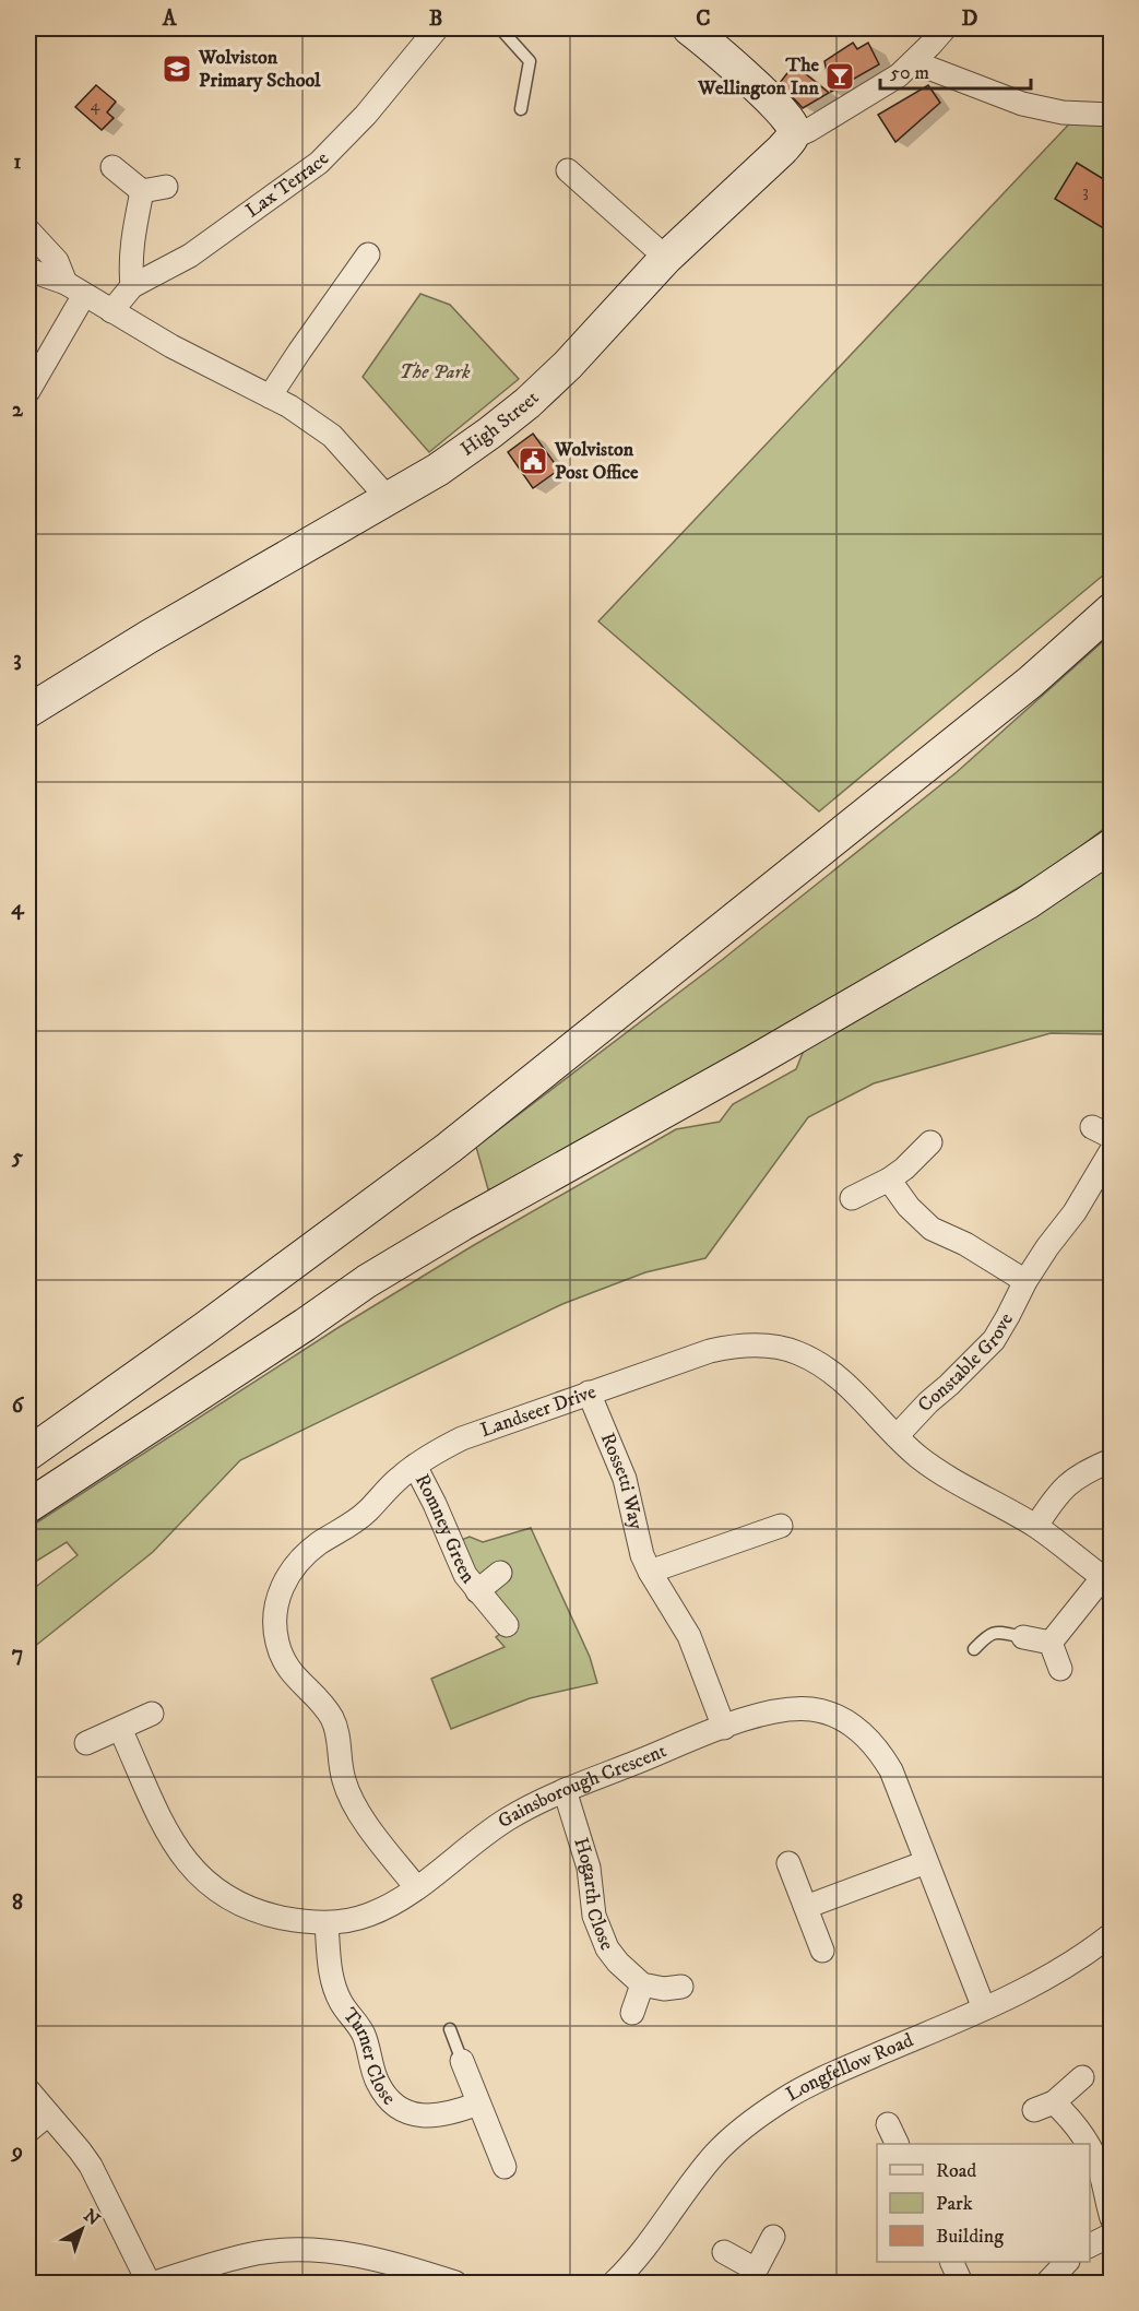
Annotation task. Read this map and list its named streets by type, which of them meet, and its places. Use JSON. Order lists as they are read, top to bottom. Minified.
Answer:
{"streets":{"street":["Lax Terrace","High Street","Constable Grove","Landseer Drive","Rossetti Way","Romney Green","Gainsborough Crescent","Hogarth Close","Turner Close","Longfellow Road"]},"crossings":[["Constable Grove","Landseer Drive"],["Landseer Drive","Rossetti Way"],["Landseer Drive","Romney Green"],["Landseer Drive","Gainsborough Crescent"],["Rossetti Way","Gainsborough Crescent"],["Gainsborough Crescent","Hogarth Close"],["Gainsborough Crescent","Turner Close"],["Gainsborough Crescent","Longfellow Road"]],"parks":["The Park"],"places":{"school or university":["Wolviston Primary School"],"bar":["The Wellington Inn"],"public building":["Wolviston Post Office"]},"house_numbers":["4","3"],"legend":["Road","Park","Building"],"scale_bar":"50 m","north":"top right","grid":{"columns":["A","B","C","D"],"rows":["1","2","3","4","5","6","7","8","9"]}}
